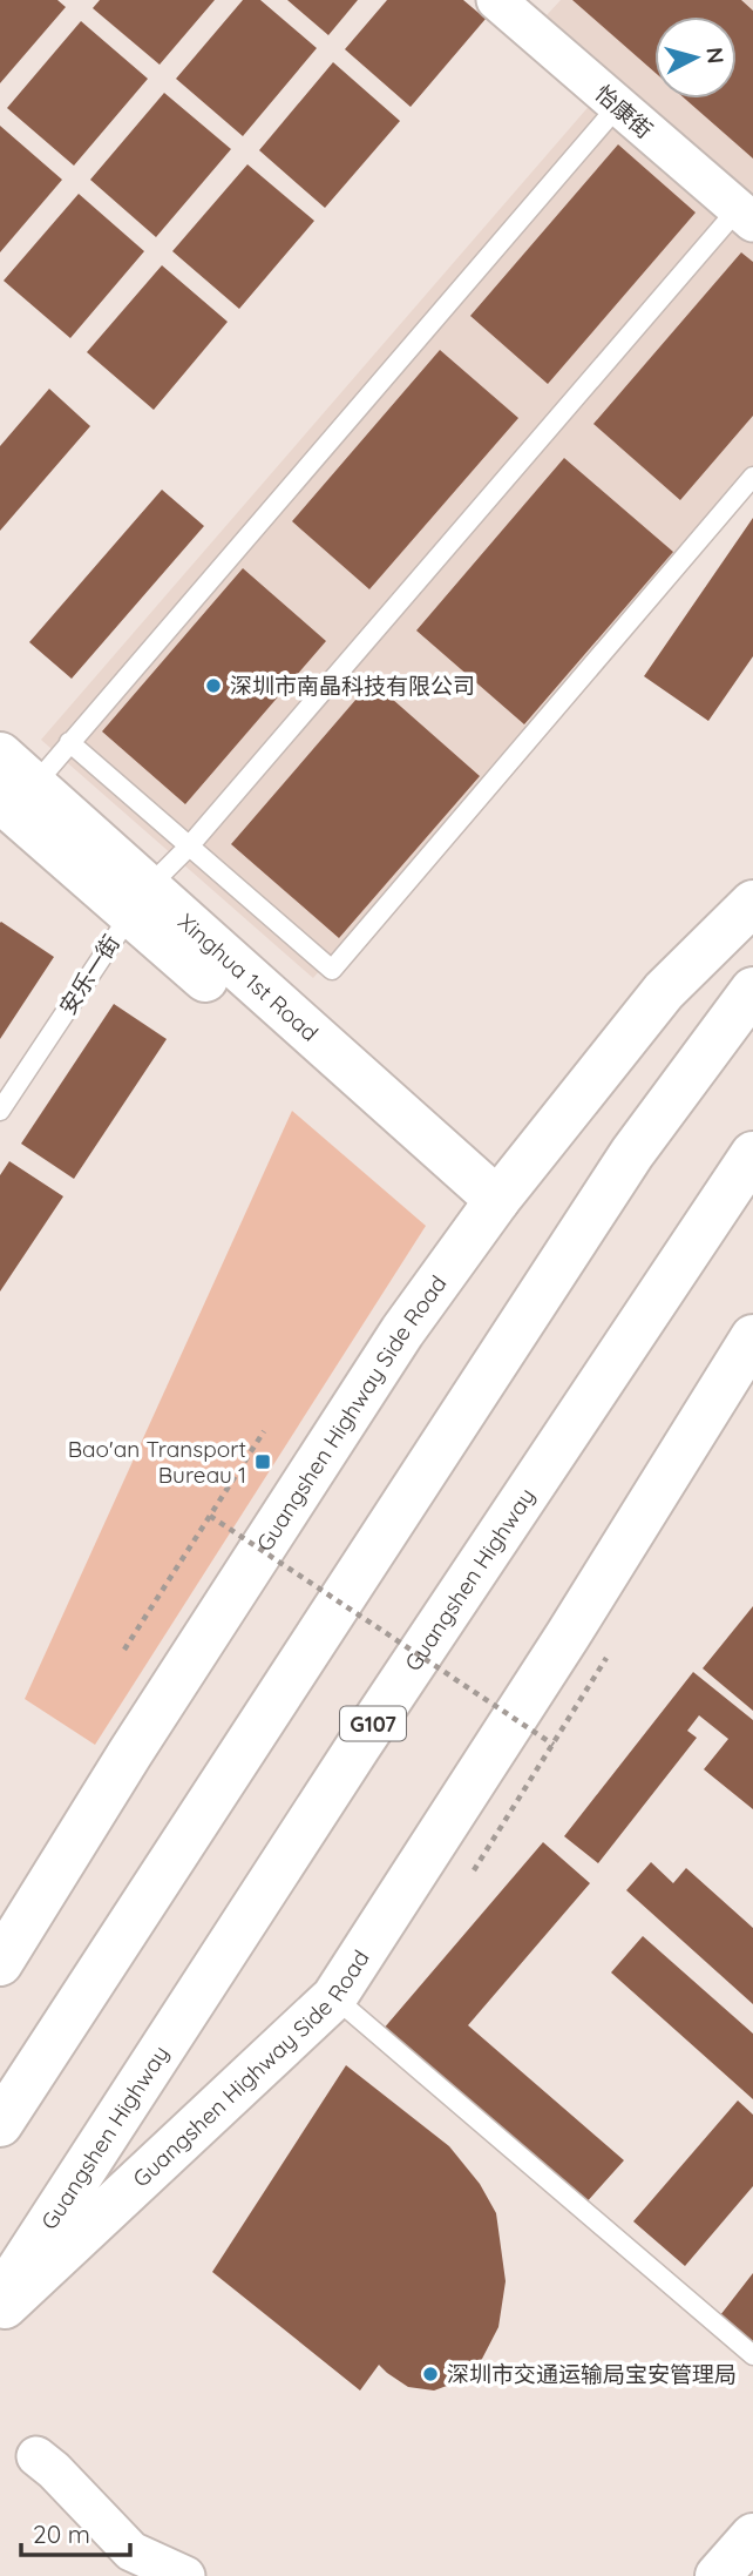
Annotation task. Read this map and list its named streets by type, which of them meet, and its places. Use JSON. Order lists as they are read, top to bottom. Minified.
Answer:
{"streets":{"main road":["Xinghua 1st Road","Guangshen Highway Side Road","Guangshen Highway","G107"],"street":["怡康街"],"lane":["安乐一街"]},"crossings":[["怡康街","安乐一街"],["安乐一街","Xinghua 1st Road"],["Xinghua 1st Road","Guangshen Highway Side Road"]],"places":{"other":["深圳市南晶科技有限公司","深圳市交通运输局宝安管理局"],"transit":["Bao'an Transport Bureau 1"]},"scale_bar":"20 m","north":"right"}
